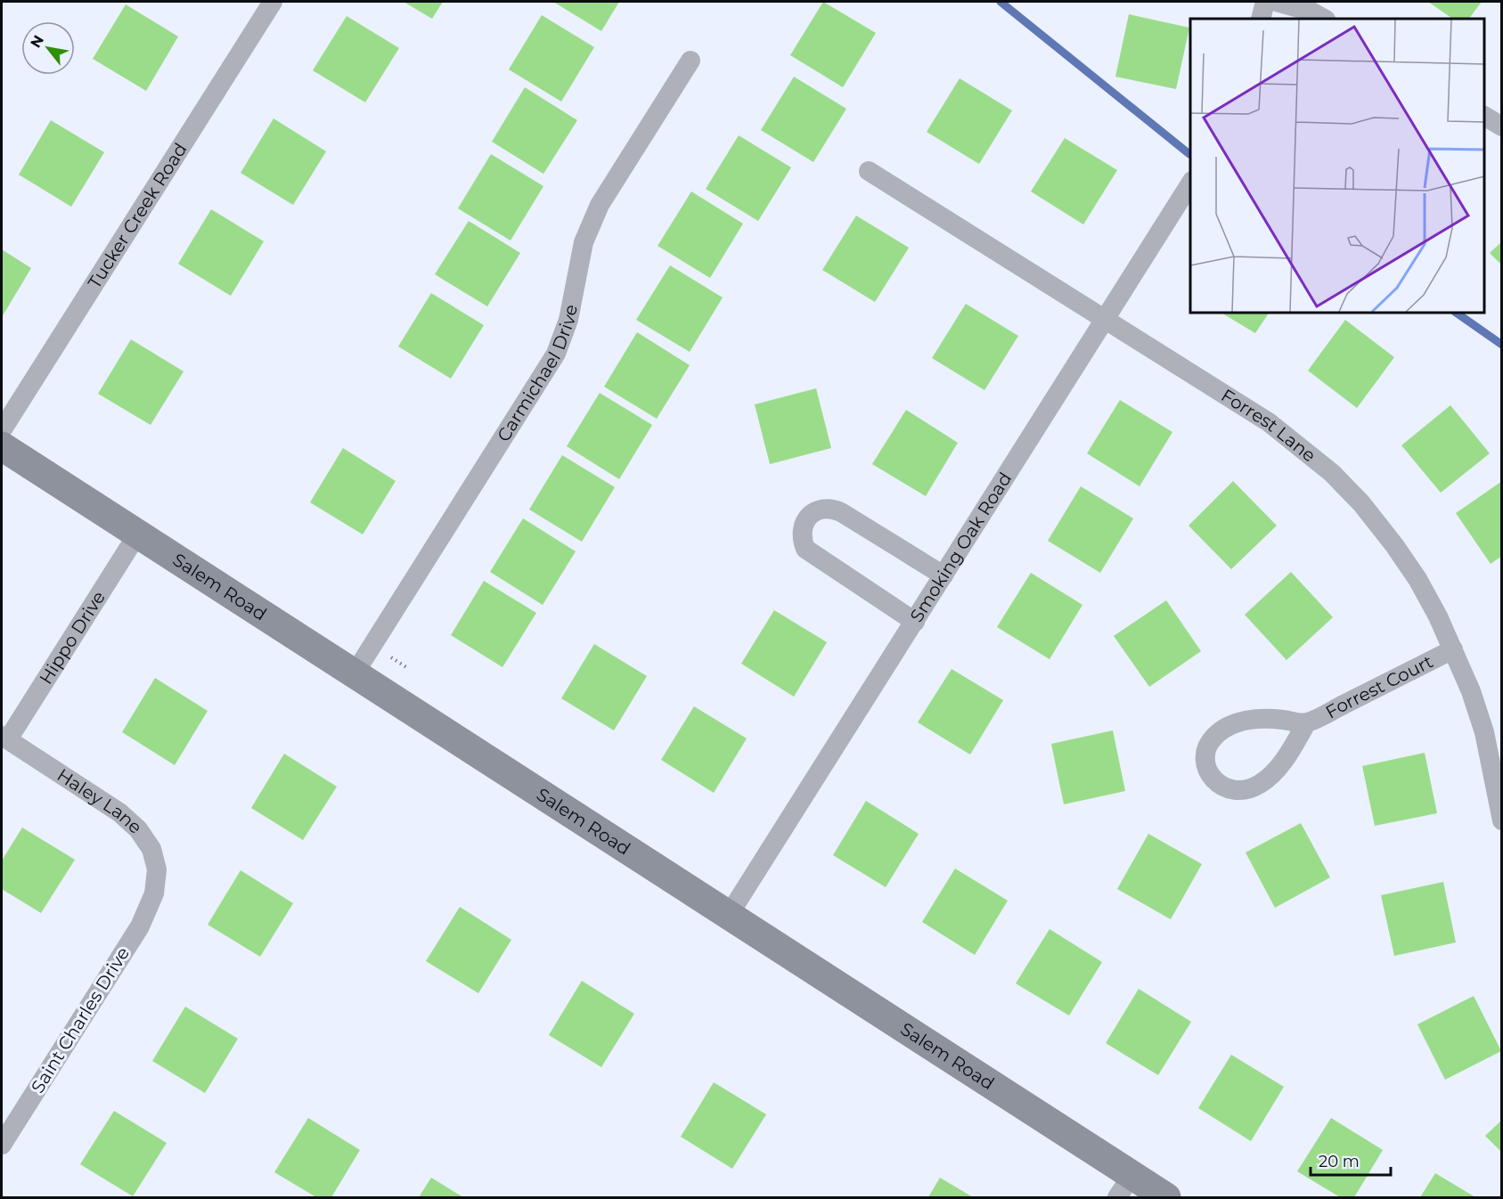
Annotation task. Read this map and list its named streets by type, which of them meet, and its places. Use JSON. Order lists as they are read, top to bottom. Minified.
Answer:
{"streets":{"main road":["Salem Road"],"street":["Tucker Creek Road","Carmichael Drive","Forrest Lane","Smoking Oak Road","Hippo Drive","Forrest Court","Haley Lane","Saint Charles Drive"]},"crossings":[["Carmichael Drive","Salem Road"],["Forrest Lane","Smoking Oak Road"],["Forrest Lane","Forrest Court"],["Smoking Oak Road","Salem Road"],["Salem Road","Hippo Drive"],["Hippo Drive","Haley Lane"],["Haley Lane","Saint Charles Drive"]],"scale_bar":"20 m","north":"top left"}
